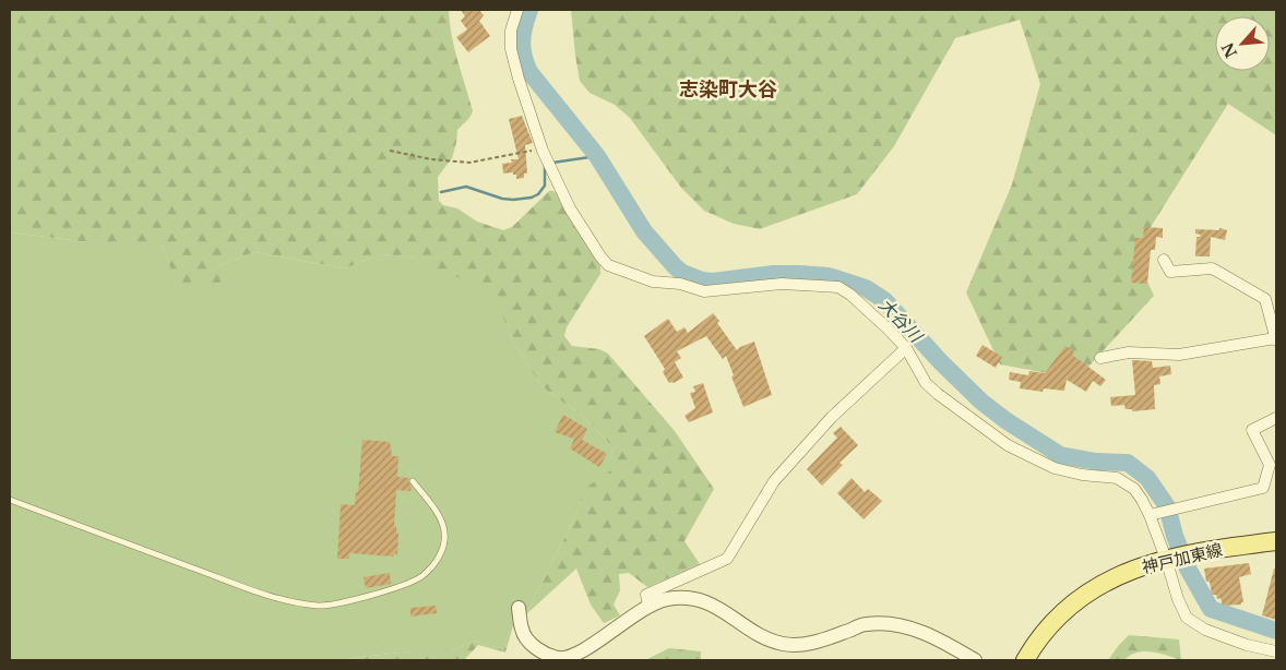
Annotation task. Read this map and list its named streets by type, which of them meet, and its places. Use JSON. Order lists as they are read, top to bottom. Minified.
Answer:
{"streets":{"main road":["神戸加東線"]},"districts":["志染町大谷"],"water":["大谷川"],"north":"bottom left"}
